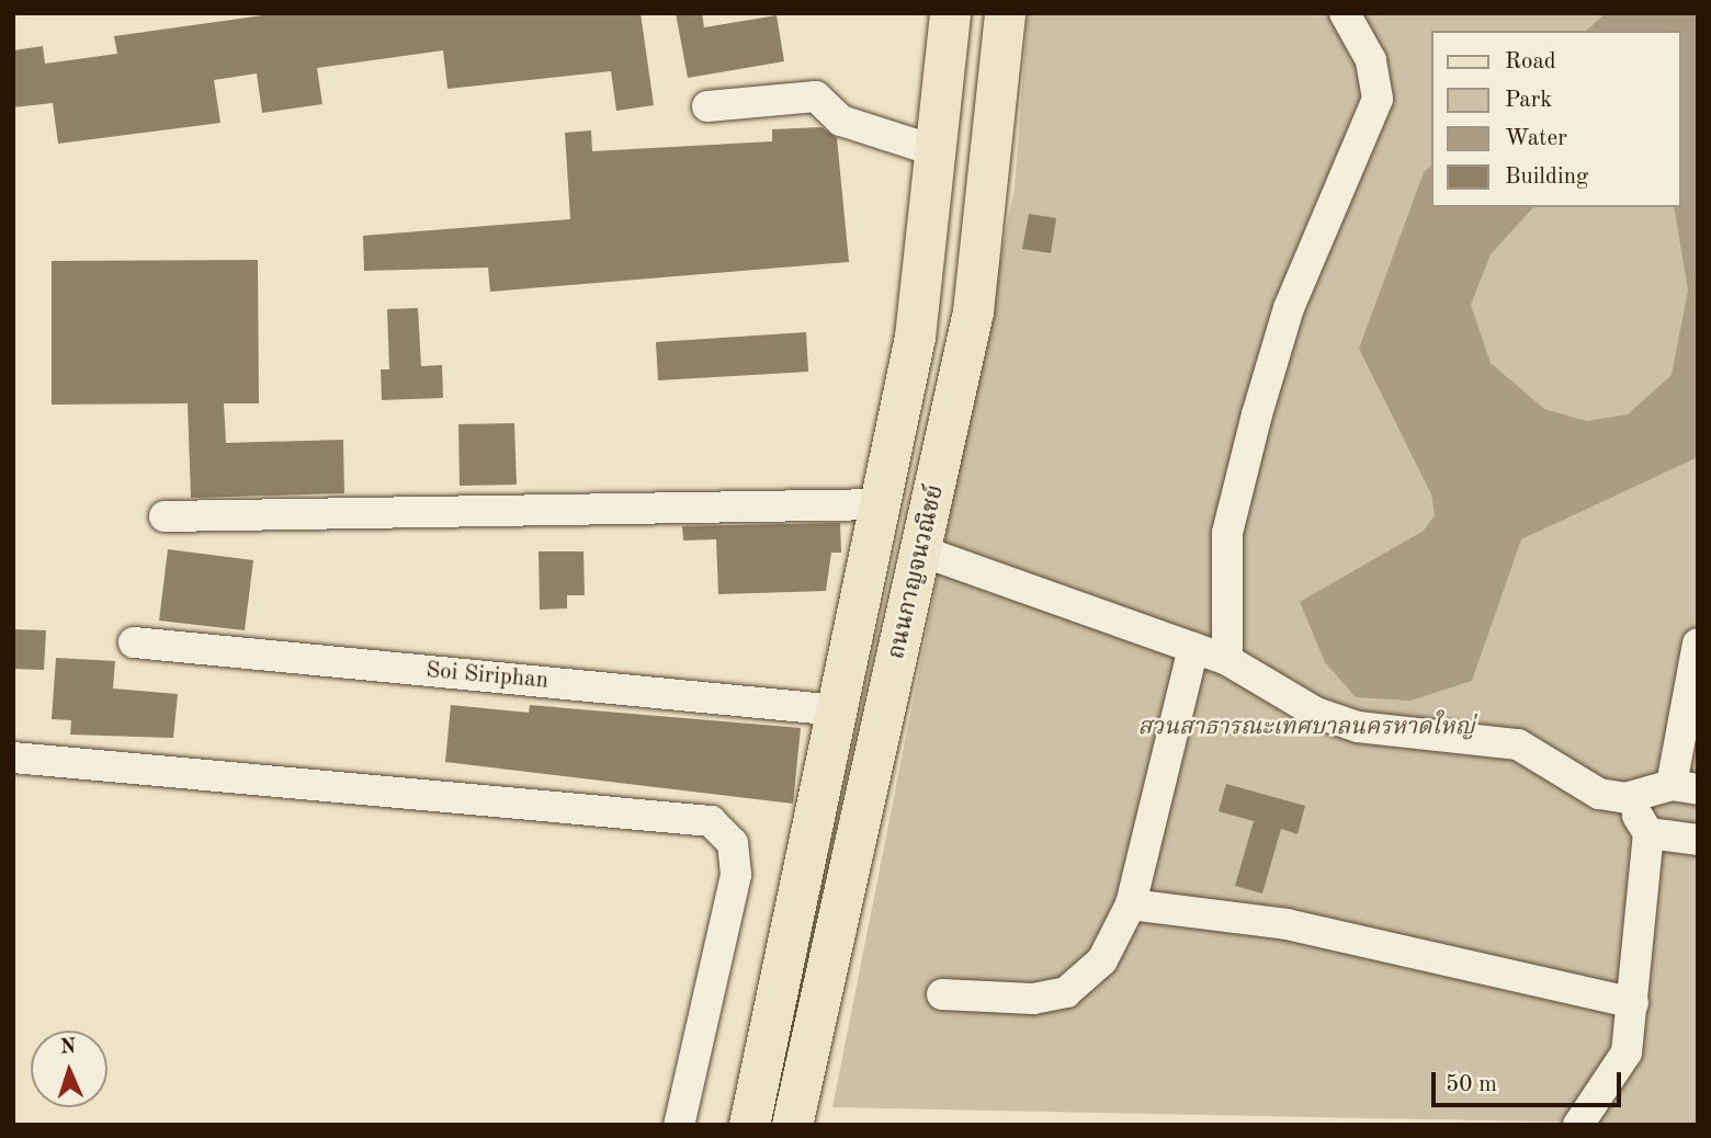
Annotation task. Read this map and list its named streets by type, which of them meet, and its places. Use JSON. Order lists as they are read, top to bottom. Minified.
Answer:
{"streets":{"main road":["ถนนกาญจนวณิชย์"],"street":["Soi Siriphan"]},"crossings":[["ถนนกาญจนวณิชย์","Soi Siriphan"]],"parks":["สวนสาธารณะเทศบาลนครหาดใหญ่"],"legend":["Road","Park","Water","Building"],"scale_bar":"50 m","north":"top"}
